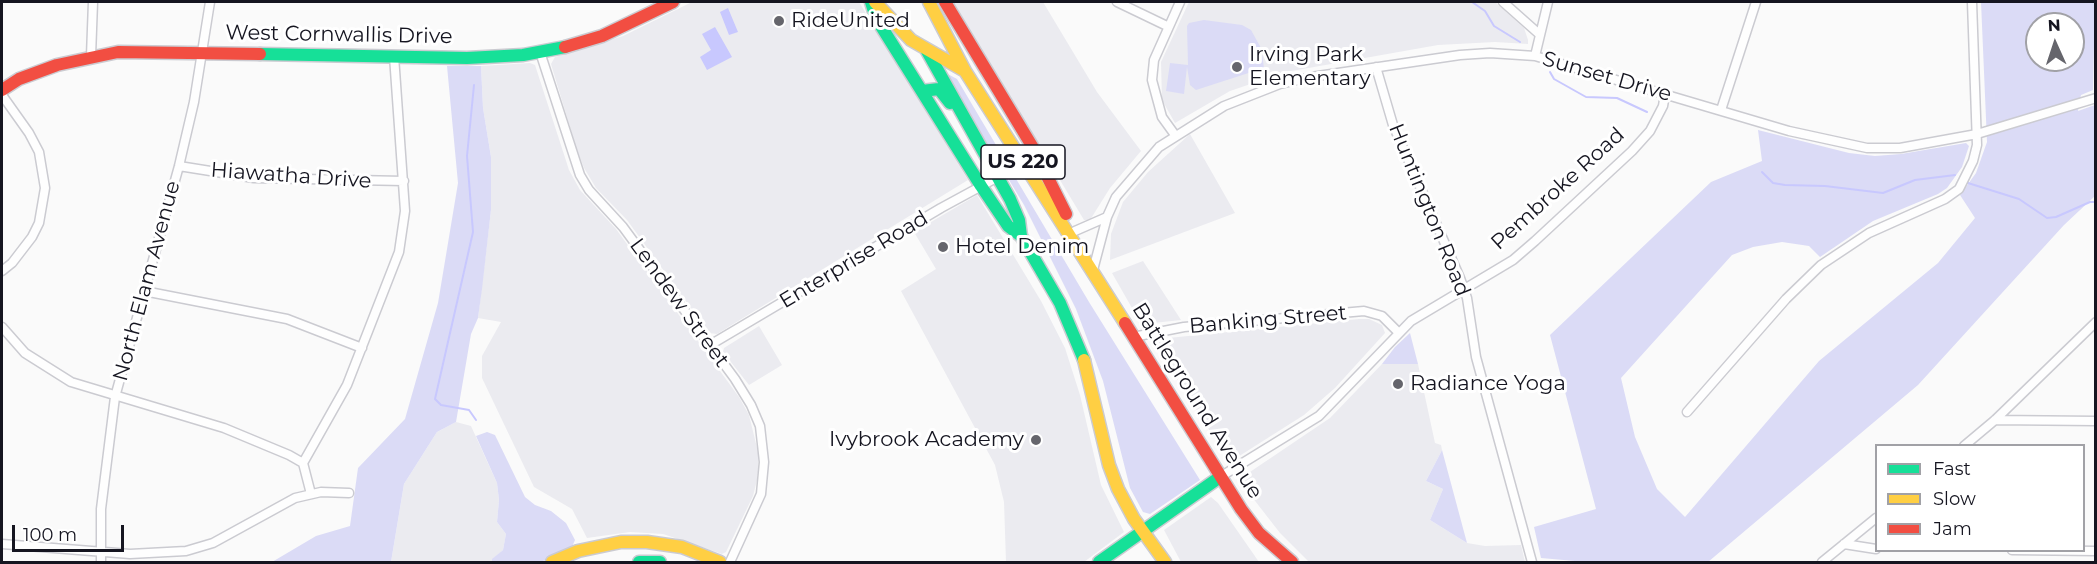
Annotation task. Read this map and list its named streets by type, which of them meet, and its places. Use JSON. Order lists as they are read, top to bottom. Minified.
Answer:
{"streets":{"main road":["West Cornwallis Drive","US 220","Pembroke Road","Battleground Avenue"],"street":["Sunset Drive","Hiawatha Drive","Huntington Road","Enterprise Road","North Elam Avenue","Lendew Street","Banking Street"]},"crossings":[["West Cornwallis Drive","North Elam Avenue"],["West Cornwallis Drive","Lendew Street"],["Sunset Drive","Pembroke Road"],["Sunset Drive","Huntington Road"],["Sunset Drive","Battleground Avenue"],["Hiawatha Drive","North Elam Avenue"],["Pembroke Road","Huntington Road"],["Pembroke Road","Banking Street"],["Pembroke Road","Battleground Avenue"],["Enterprise Road","Lendew Street"],["Banking Street","Battleground Avenue"]],"places":["RideUnited","Irving Park Elementary","Hotel Denim","Radiance Yoga","Ivybrook Academy"],"legend":["Fast","Slow","Jam"],"scale_bar":"100 m","north":"top"}
